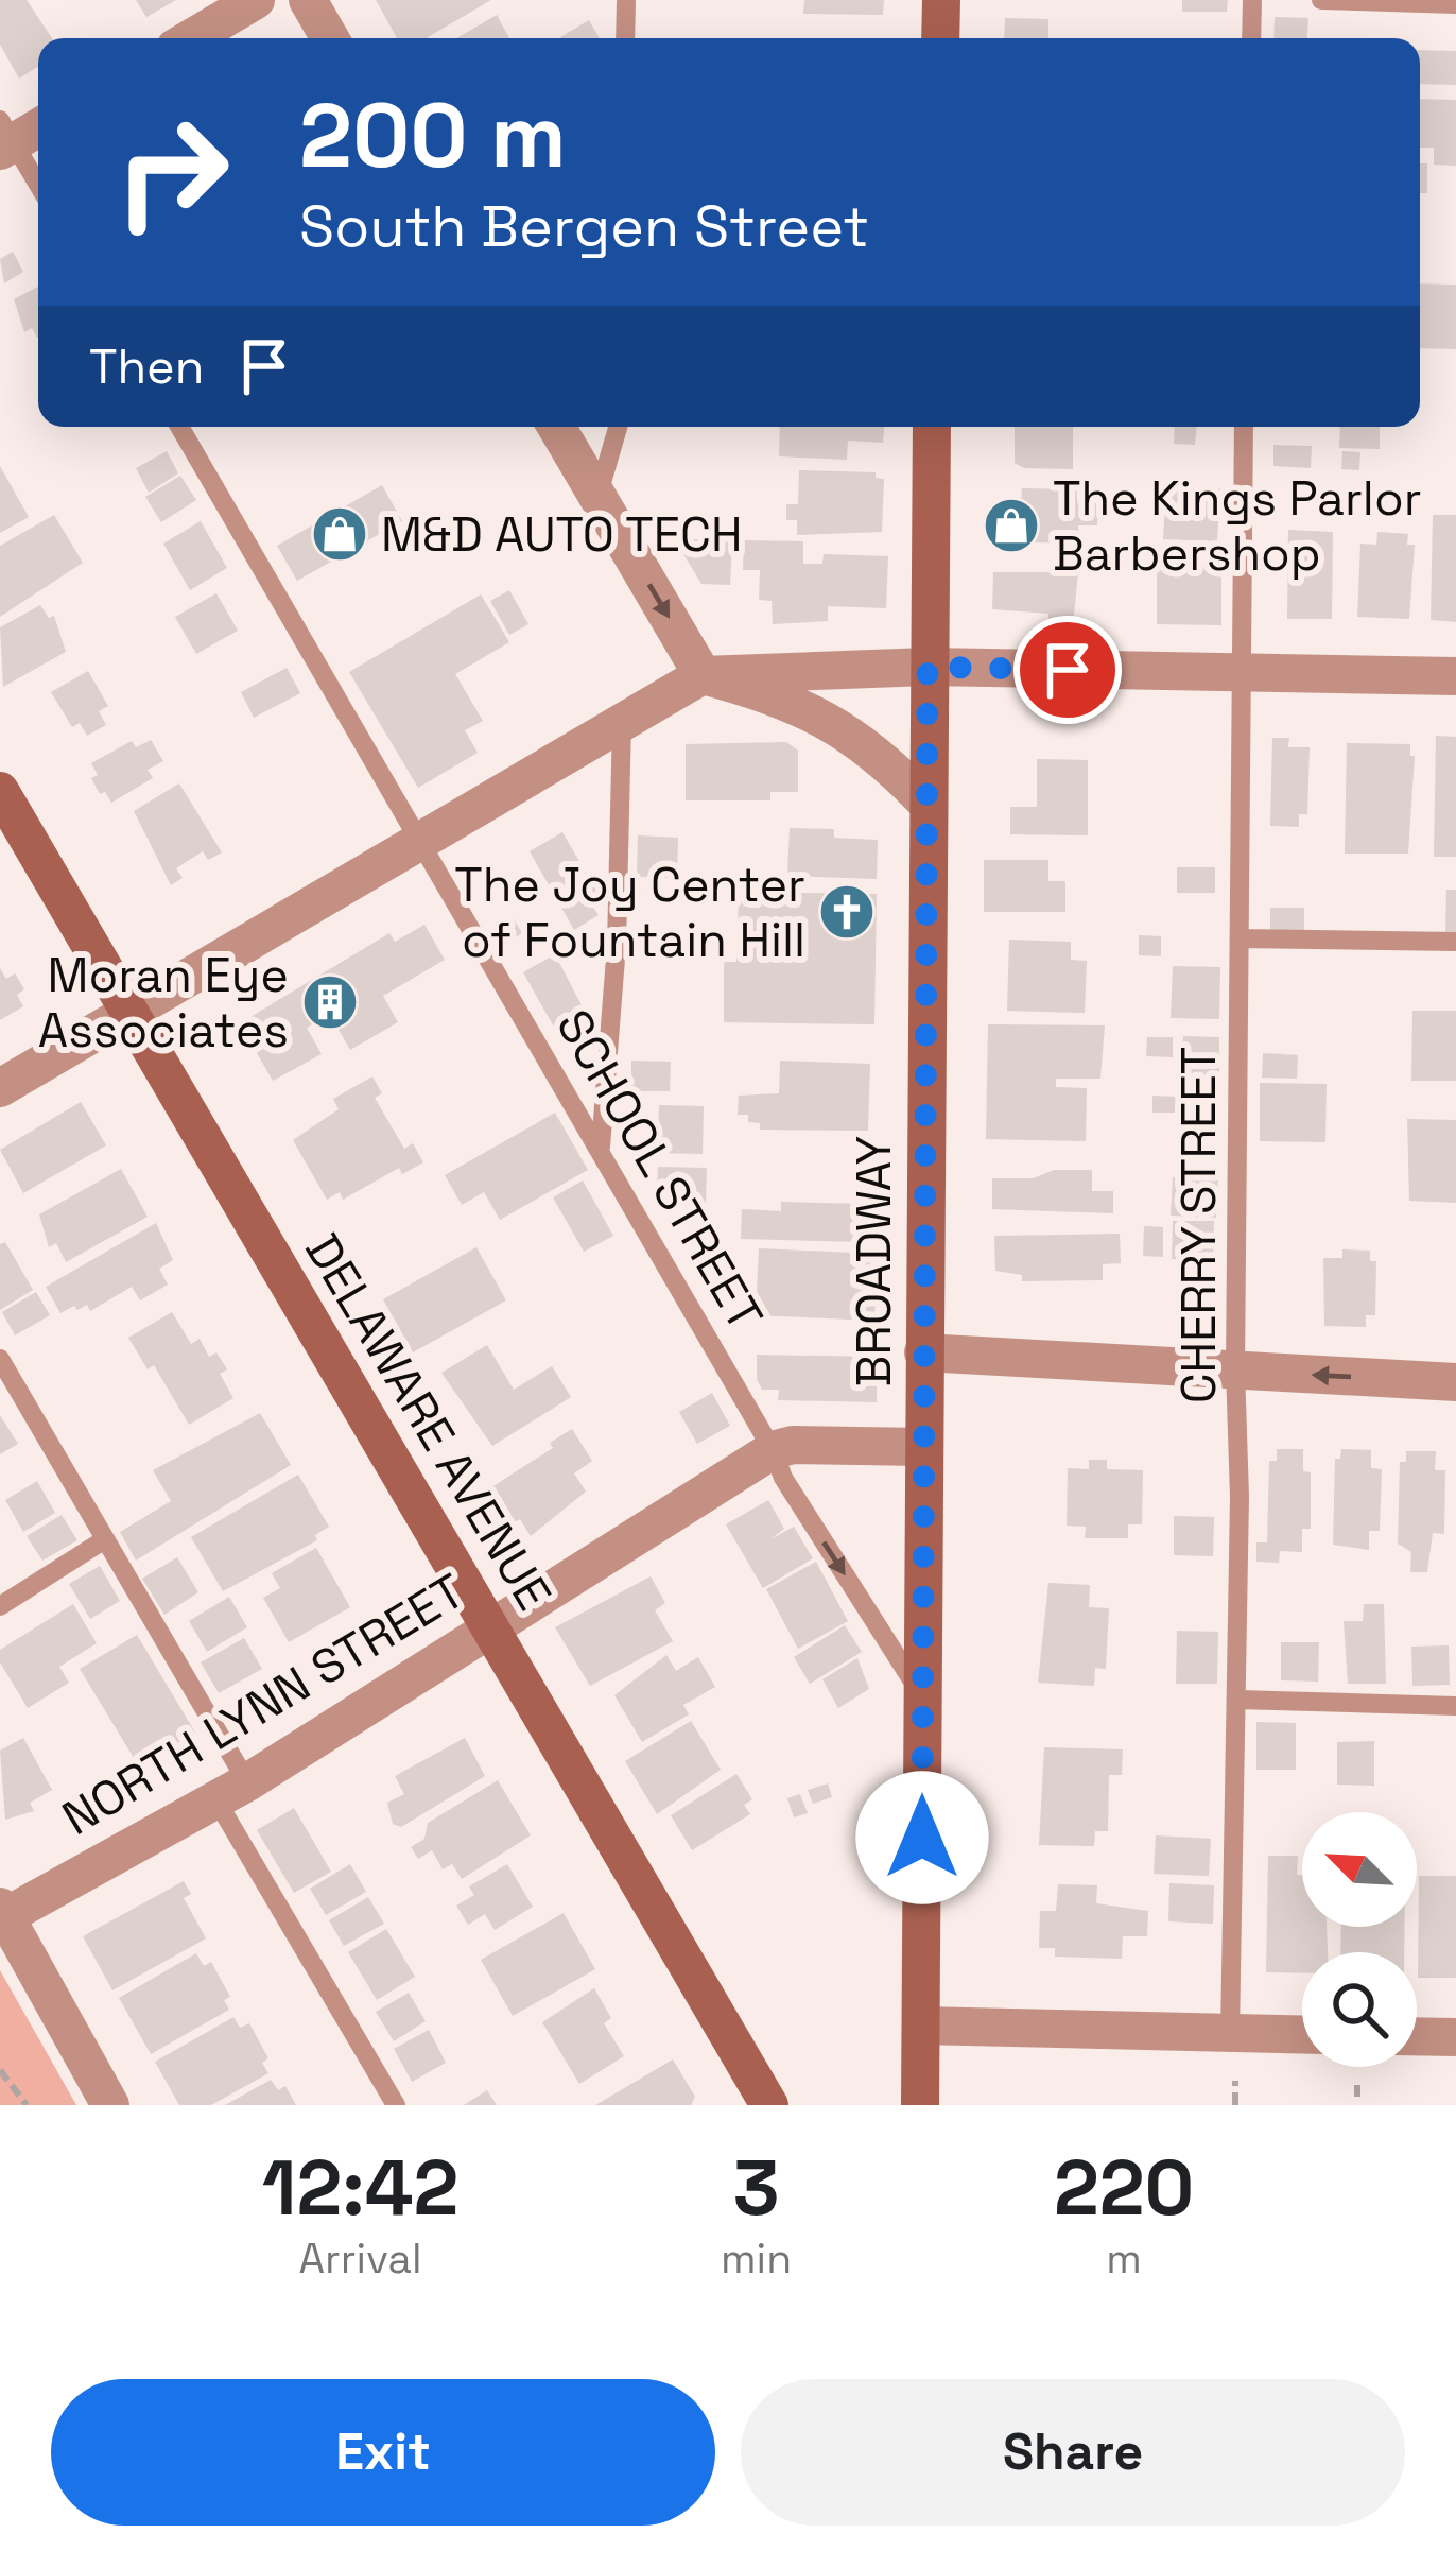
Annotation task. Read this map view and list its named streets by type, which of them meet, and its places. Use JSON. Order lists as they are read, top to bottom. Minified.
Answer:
{"streets":{"main road":["BROADWAY","DELAWARE AVENUE"],"street":["NORTH LYNN STREET"],"lane":["SCHOOL STREET","CHERRY STREET"]},"crossings":[["SCHOOL STREET","BROADWAY"],["SCHOOL STREET","NORTH LYNN STREET"],["BROADWAY","NORTH LYNN STREET"],["DELAWARE AVENUE","NORTH LYNN STREET"]],"places":{"shop":["The Kings Parlor Barbershop","M&D AUTO TECH"],"church":["The Joy Center of Fountain Hill"],"building":["Moran Eye Associates"]},"north":"top left","page":{"turn":["200 m","South Bergen Street"],"then":"Then","eta":["12:42","Arrival","3","min","220","m"],"buttons":["Exit","Share"]}}
